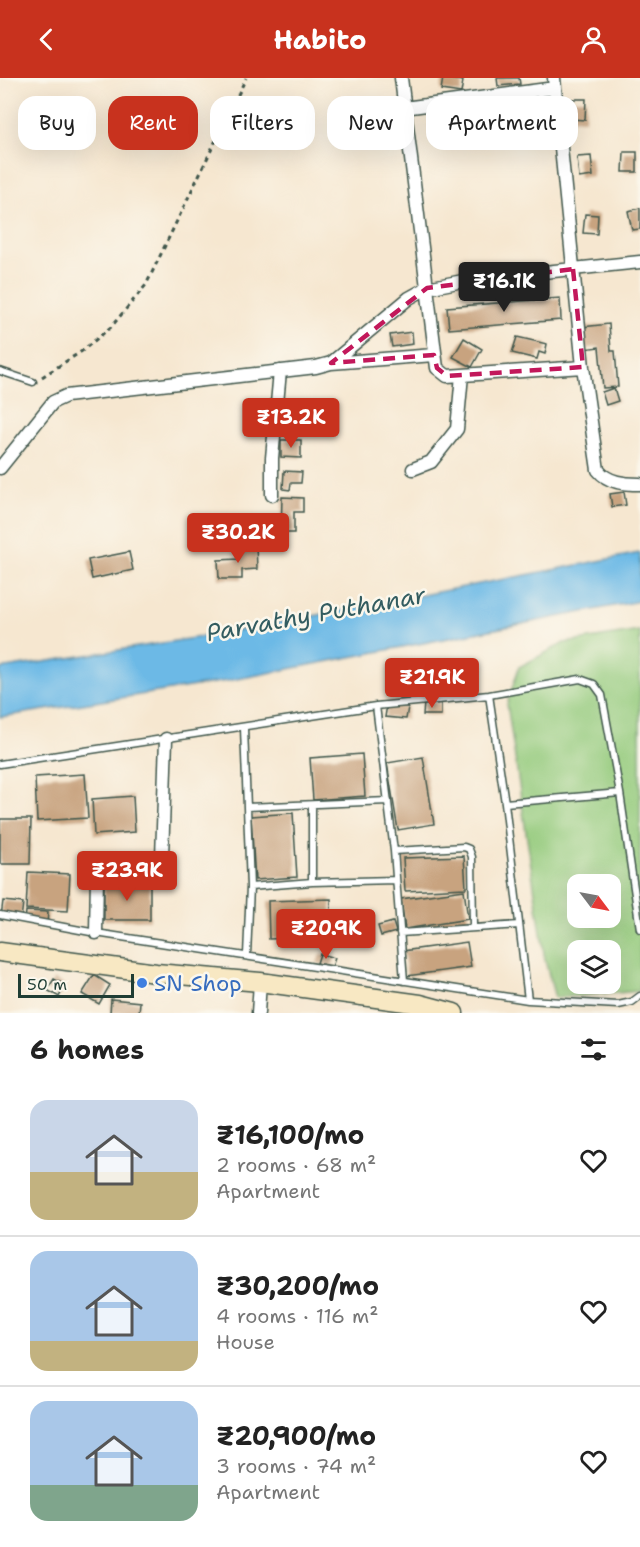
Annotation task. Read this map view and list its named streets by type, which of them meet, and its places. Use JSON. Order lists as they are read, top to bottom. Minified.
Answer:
{"water":["Parvathy Puthanar"],"places":["SN Shop"],"scale_bar":"50 m","north":"bottom right","page":{"header":"Habito","chip":["Buy","Rent","Filters","New","Apartment"],"price":["₹16.1K","₹13.2K","₹30.2K","₹21.9K","₹23.9K","₹20.9K"],"scale":"50 m","heading":"6 homes","list":[{"name":"₹16,100/mo","note":"2 rooms · 68 m² · Apartment"},{"name":"₹30,200/mo","note":"4 rooms · 116 m² · House"},{"name":"₹20,900/mo","note":"3 rooms · 74 m² · Apartment"}]}}
